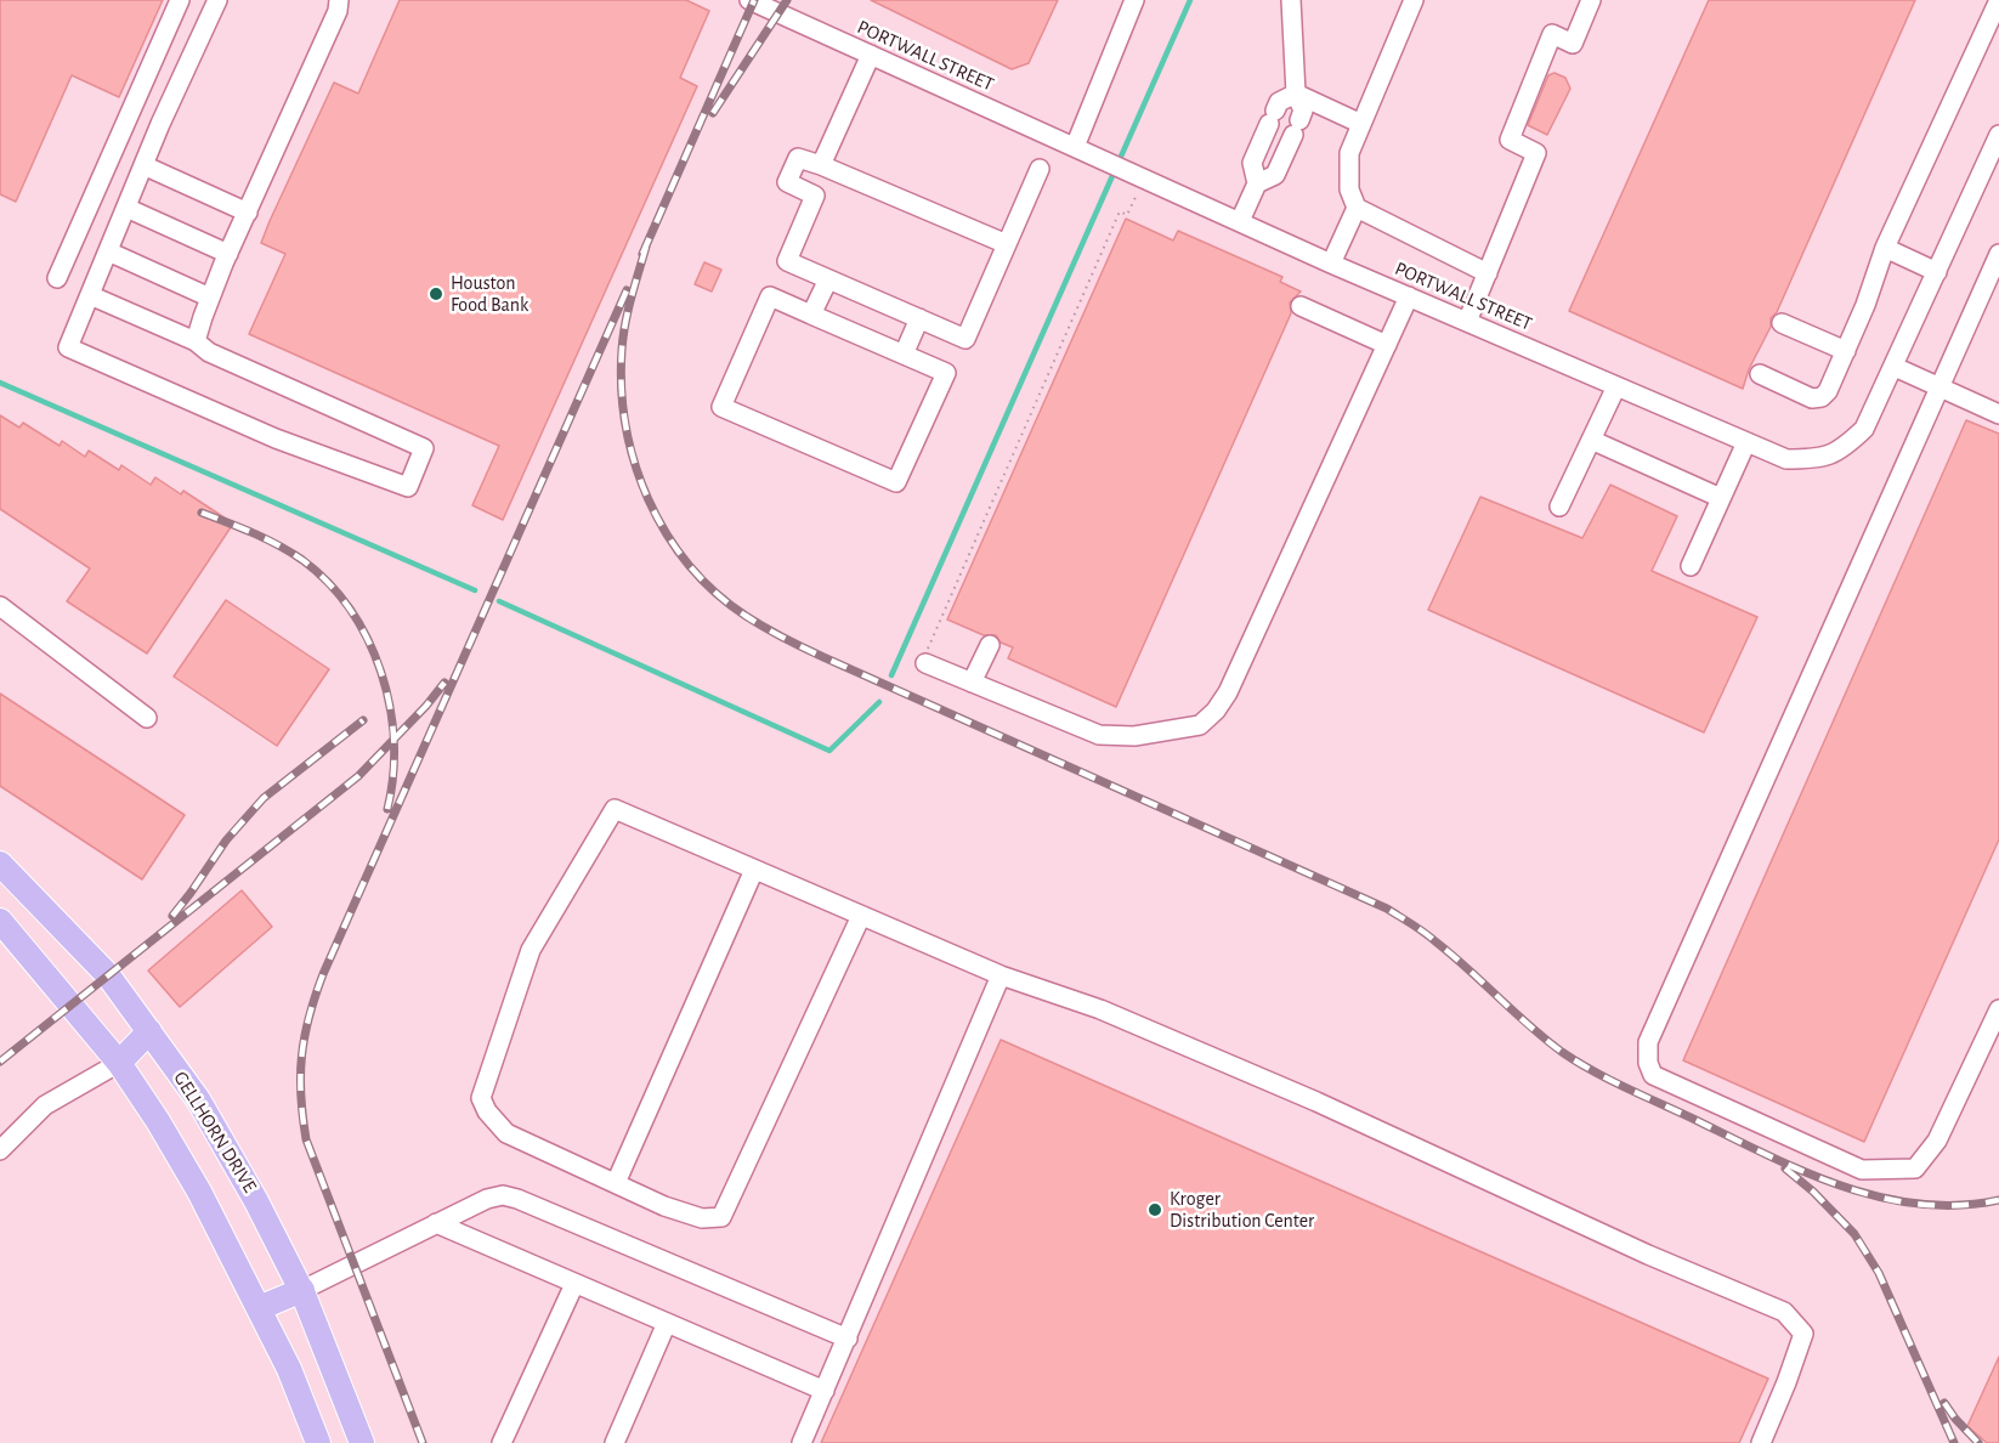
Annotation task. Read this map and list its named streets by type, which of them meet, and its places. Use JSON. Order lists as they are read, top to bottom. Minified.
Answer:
{"streets":{"main road":["GELLHORN DRIVE"],"street":["PORTWALL STREET"]},"places":["Houston Food Bank","Kroger Distribution Center"]}
